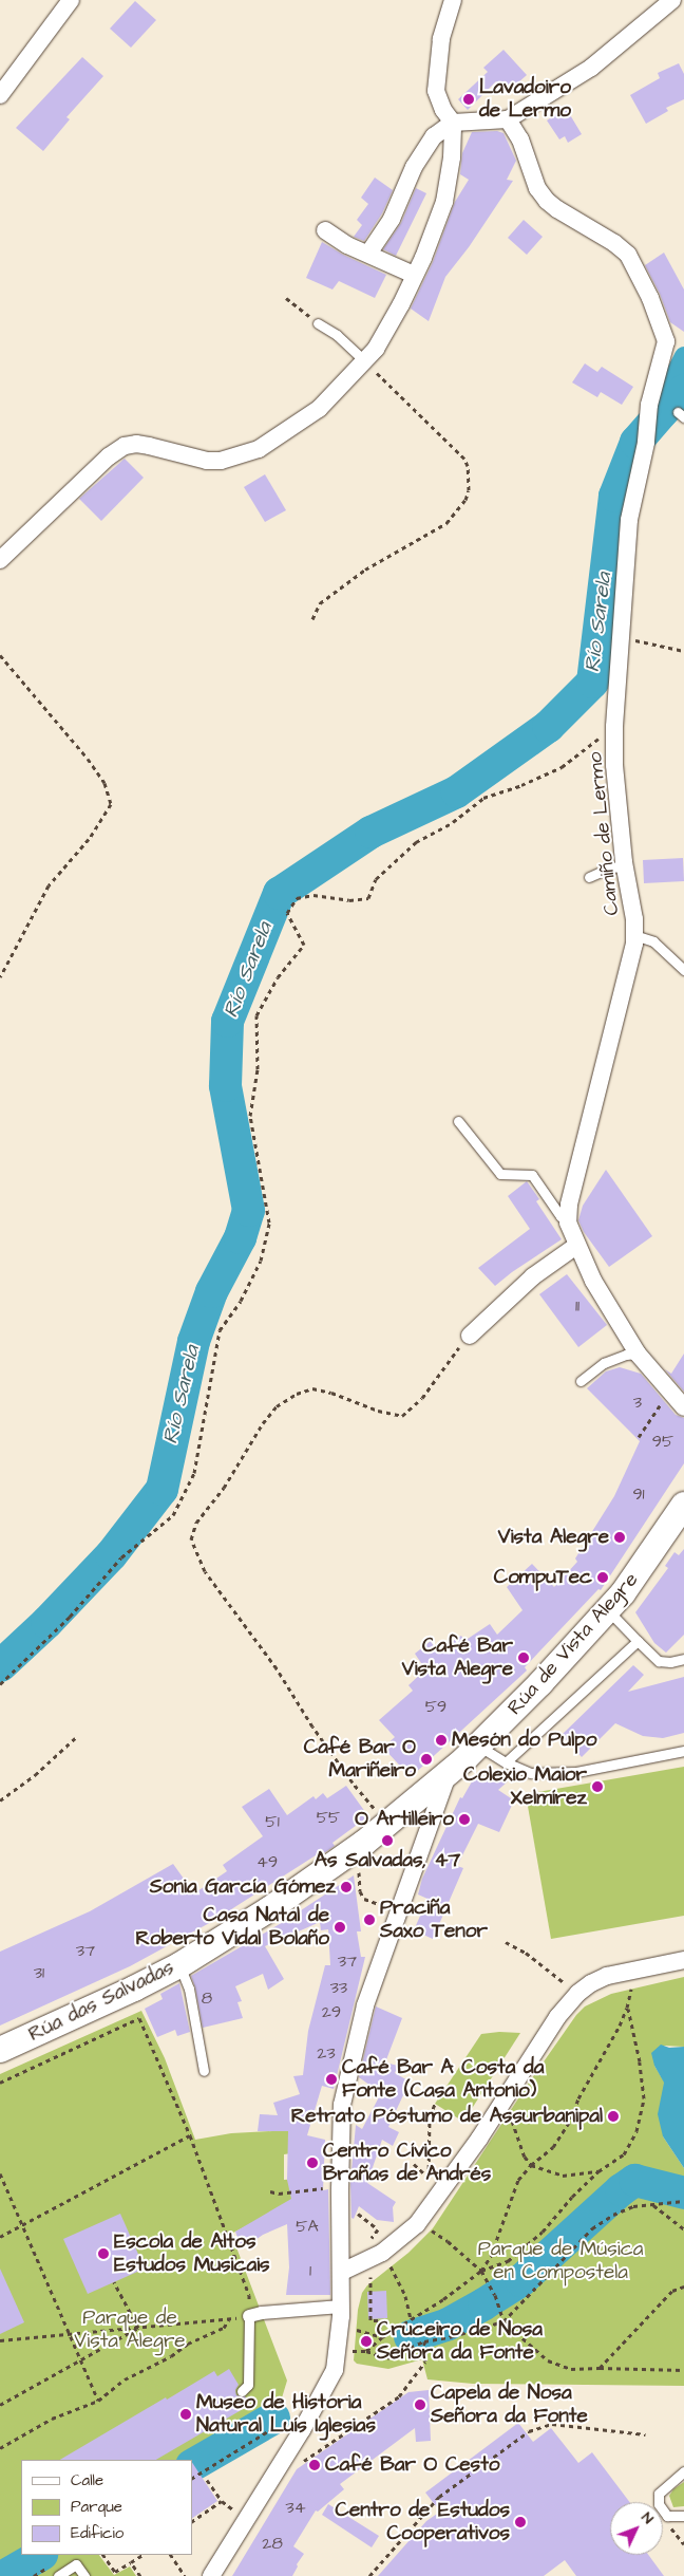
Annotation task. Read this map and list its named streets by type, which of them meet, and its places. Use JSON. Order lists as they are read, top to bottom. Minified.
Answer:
{"streets":{"main road":["Rúa de Vista Alegre","Rúa das Salvadas"],"street":["Camiño de Lermo"]},"crossings":[["Rúa de Vista Alegre","Rúa das Salvadas"]],"water":["Río Sarela"],"parks":["Parque de Música en Compostela","Parque de Vista Alegre"],"places":["Lavadoiro de Lermo","Vista Alegre","CompuTec","Café Bar Vista Alegre","Mesón do Pulpo","Café Bar O Mariñeiro","Colexio Maior Xelmírez","O Artilleiro","As Salvadas, 47","Sonia García Gómez","Praciña Saxo Tenor","Casa Natal de Roberto Vidal Bolaño","Café Bar A Costa da Fonte (Casa Antonio)","Retrato Póstumo de Assurbanipal","Centro Cívico Brañas de Andrés","Escola de Altos Estudos Musicais","Cruceiro de Nosa Señora da Fonte","Capela de Nosa Señora da Fonte","Museo de Historia Natural Luís Iglesias","Café Bar O Cesto","Centro de Estudos Cooperativos"],"house_numbers":["11","3","95","91","59","55","51","49","37","37","31","33","8","29","23","5A","1","34","28"],"legend":["Calle","Parque","Edificio"],"north":"top right"}
